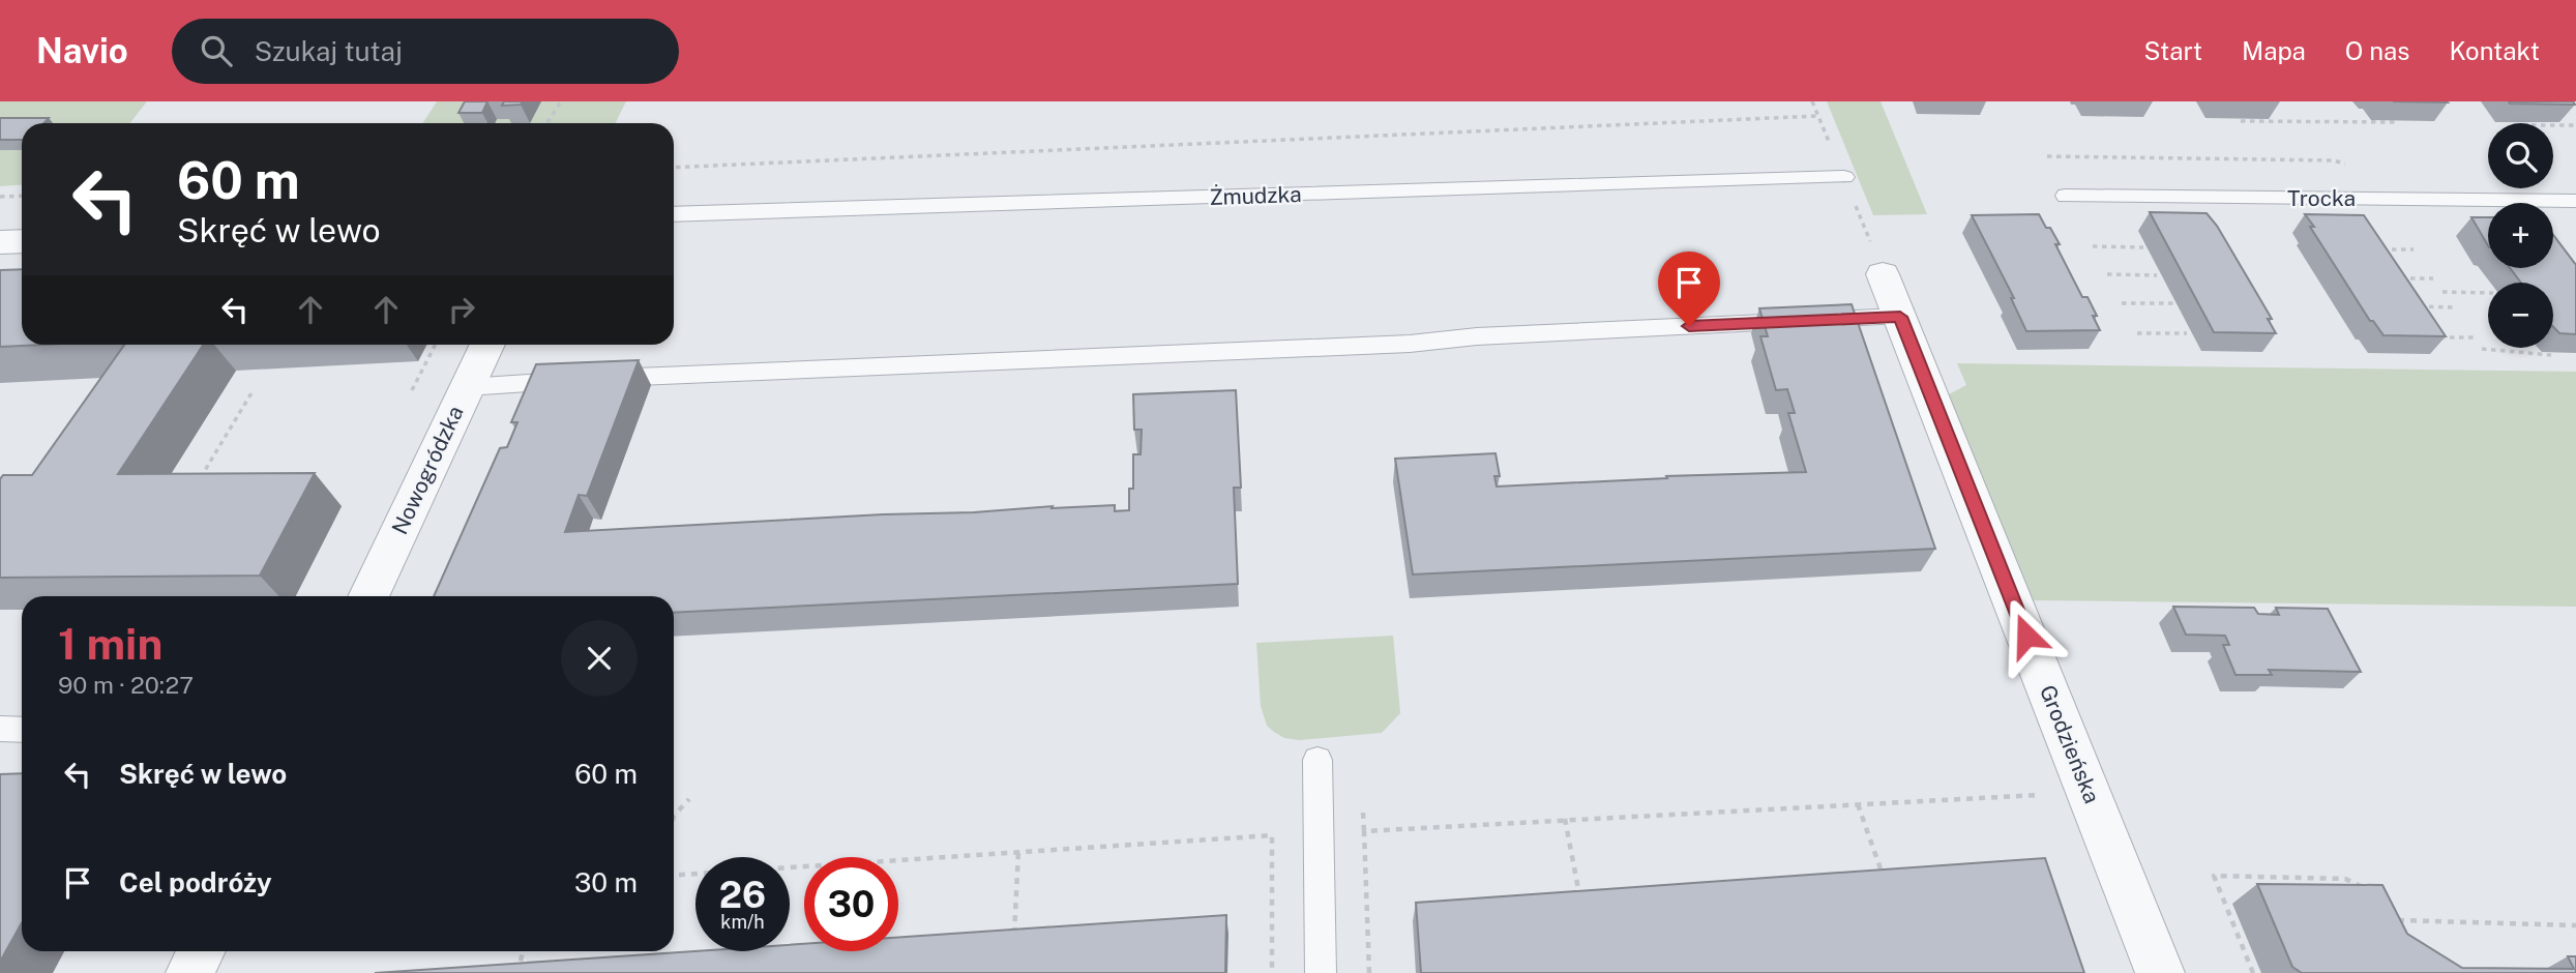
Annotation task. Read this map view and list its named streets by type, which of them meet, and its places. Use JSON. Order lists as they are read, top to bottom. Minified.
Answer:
{"streets":{"street":["Nowogródzka","Grodzieńska"],"lane":["Żmudzka","Trocka"]},"page":{"header":"Navio","search":"Szukaj tutaj","nav":["Start","Mapa","O nas","Kontakt"],"map_buttons":["+","−"],"turn":["60 m","Skręć w lewo"],"heading":["1 min","90 m · 20:27"],"list":[{"name":"Skręć w lewo","value":"60 m"},{"name":"Cel podróży","value":"30 m"}],"speed":"26 km/h","limit":"30"}}
